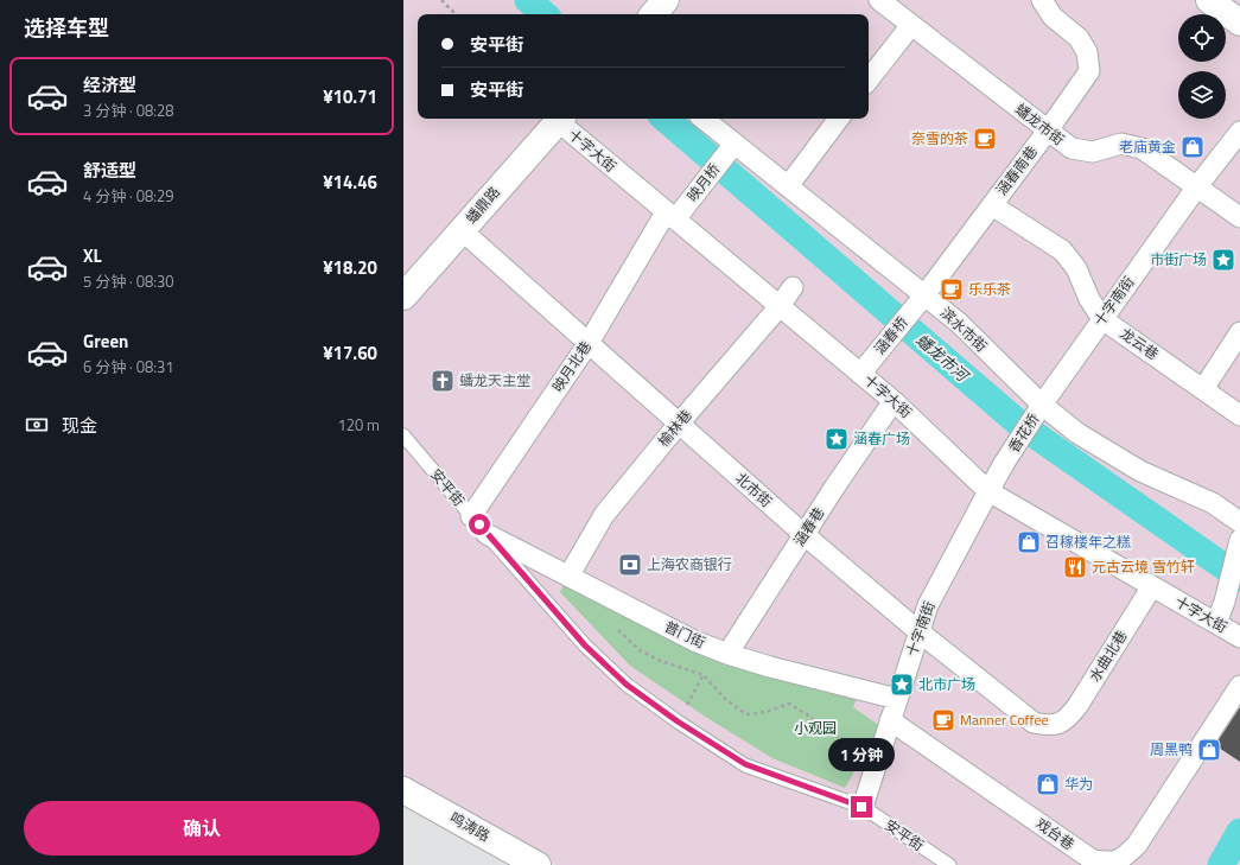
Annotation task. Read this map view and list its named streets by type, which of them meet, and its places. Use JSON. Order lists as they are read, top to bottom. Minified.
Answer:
{"streets":{"street":["蟠龙市街","十字大街","涵春南巷","映月桥","蟠鼎路","十字南街","滨水市街","涵春桥","龙云巷","映月北巷","榆林巷","香花桥","北市街","涵春巷","普门街","水曲北巷","鸣涛路","戏台巷"],"lane":["安平街"]},"crossings":[["蟠龙市街","涵春南巷"],["蟠龙市街","十字南街"],["十字大街","映月桥"],["十字大街","蟠鼎路"],["十字大街","十字南街"],["十字大街","涵春桥"],["十字大街","映月北巷"],["十字大街","榆林巷"],["十字大街","涵春巷"],["十字大街","水曲北巷"],["涵春南巷","滨水市街"],["涵春南巷","涵春桥"],["涵春南巷","龙云巷"],["映月桥","滨水市街"],["映月桥","映月北巷"],["蟠鼎路","北市街"],["十字南街","滨水市街"],["十字南街","龙云巷"],["十字南街","香花桥"],["十字南街","安平街"],["十字南街","北市街"],["十字南街","普门街"],["十字南街","戏台巷"],["滨水市街","涵春桥"],["滨水市街","香花桥"],["映月北巷","安平街"],["映月北巷","北市街"],["榆林巷","北市街"],["榆林巷","普门街"],["安平街","普门街"],["北市街","涵春巷"],["北市街","水曲北巷"],["涵春巷","普门街"]],"water":["蟠龙市河"],"parks":["小观园"],"places":{"cafe":["奈雪的茶","乐乐茶","Manner Coffee"],"shop":["老庙黄金","召稼楼年之糕","周黑鸭","华为"],"place":["市街广场","涵春广场","北市广场"],"church":["蟠龙天主堂"],"bank":["上海农商银行"],"restaurant":["元古云境 雪竹轩"]},"page":{"heading":"选择车型","banner":["安平街","安平街"],"list":[{"name":"经济型","note":"3 分钟 · 08:28","value":"¥10.71"},{"name":"舒适型","note":"4 分钟 · 08:29","value":"¥14.46"},{"name":"XL","note":"5 分钟 · 08:30","value":"¥18.20"},{"name":"Green","note":"6 分钟 · 08:31","value":"¥17.60"}],"pay":["现金","120 m"],"bubble":"1 分钟","buttons":"确认"}}
